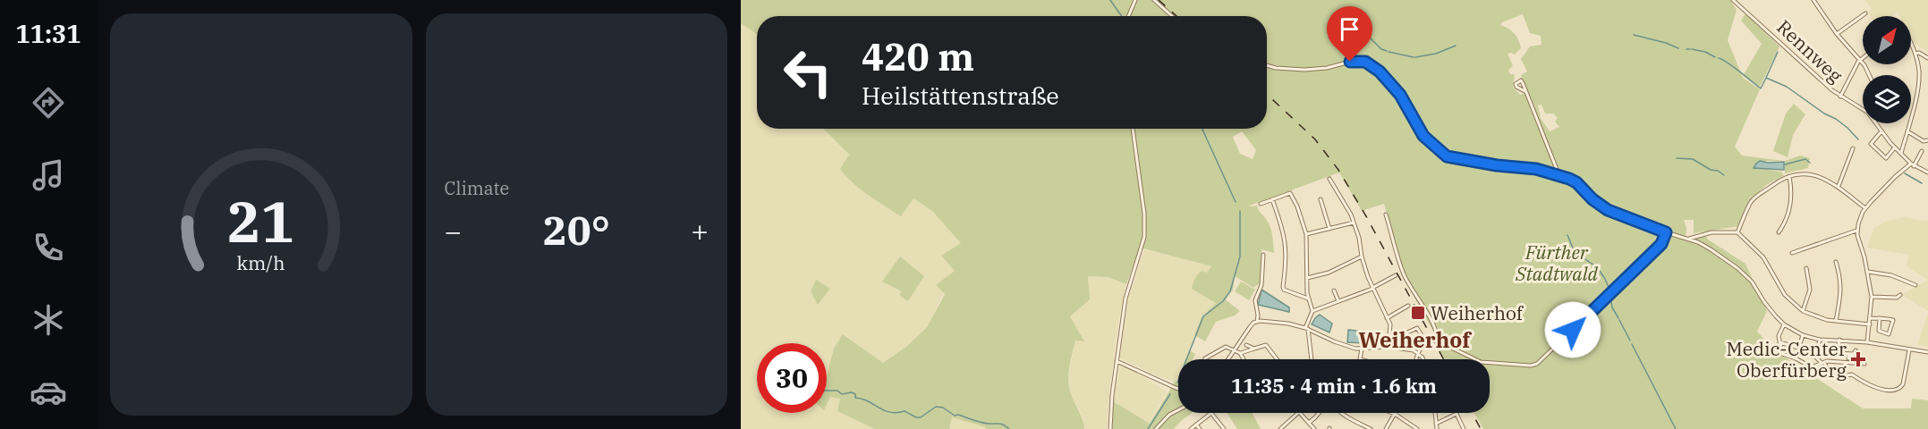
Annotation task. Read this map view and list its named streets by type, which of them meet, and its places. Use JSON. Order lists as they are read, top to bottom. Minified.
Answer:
{"streets":{"street":["Rennweg"]},"districts":["Weiherhof"],"parks":["Fürther Stadtwald"],"places":{"transit":["Weiherhof"],"health":["Medic-Center Oberfürberg"]},"north":"top right","page":{"tabs":"11:31","tile":"Climate","turn":["420 m","Heilstättenstraße"],"heat":["−","20°","+"],"limit":"30","trip":"11:35 · 4 min · 1.6 km","gauge":["21","km/h"]}}
